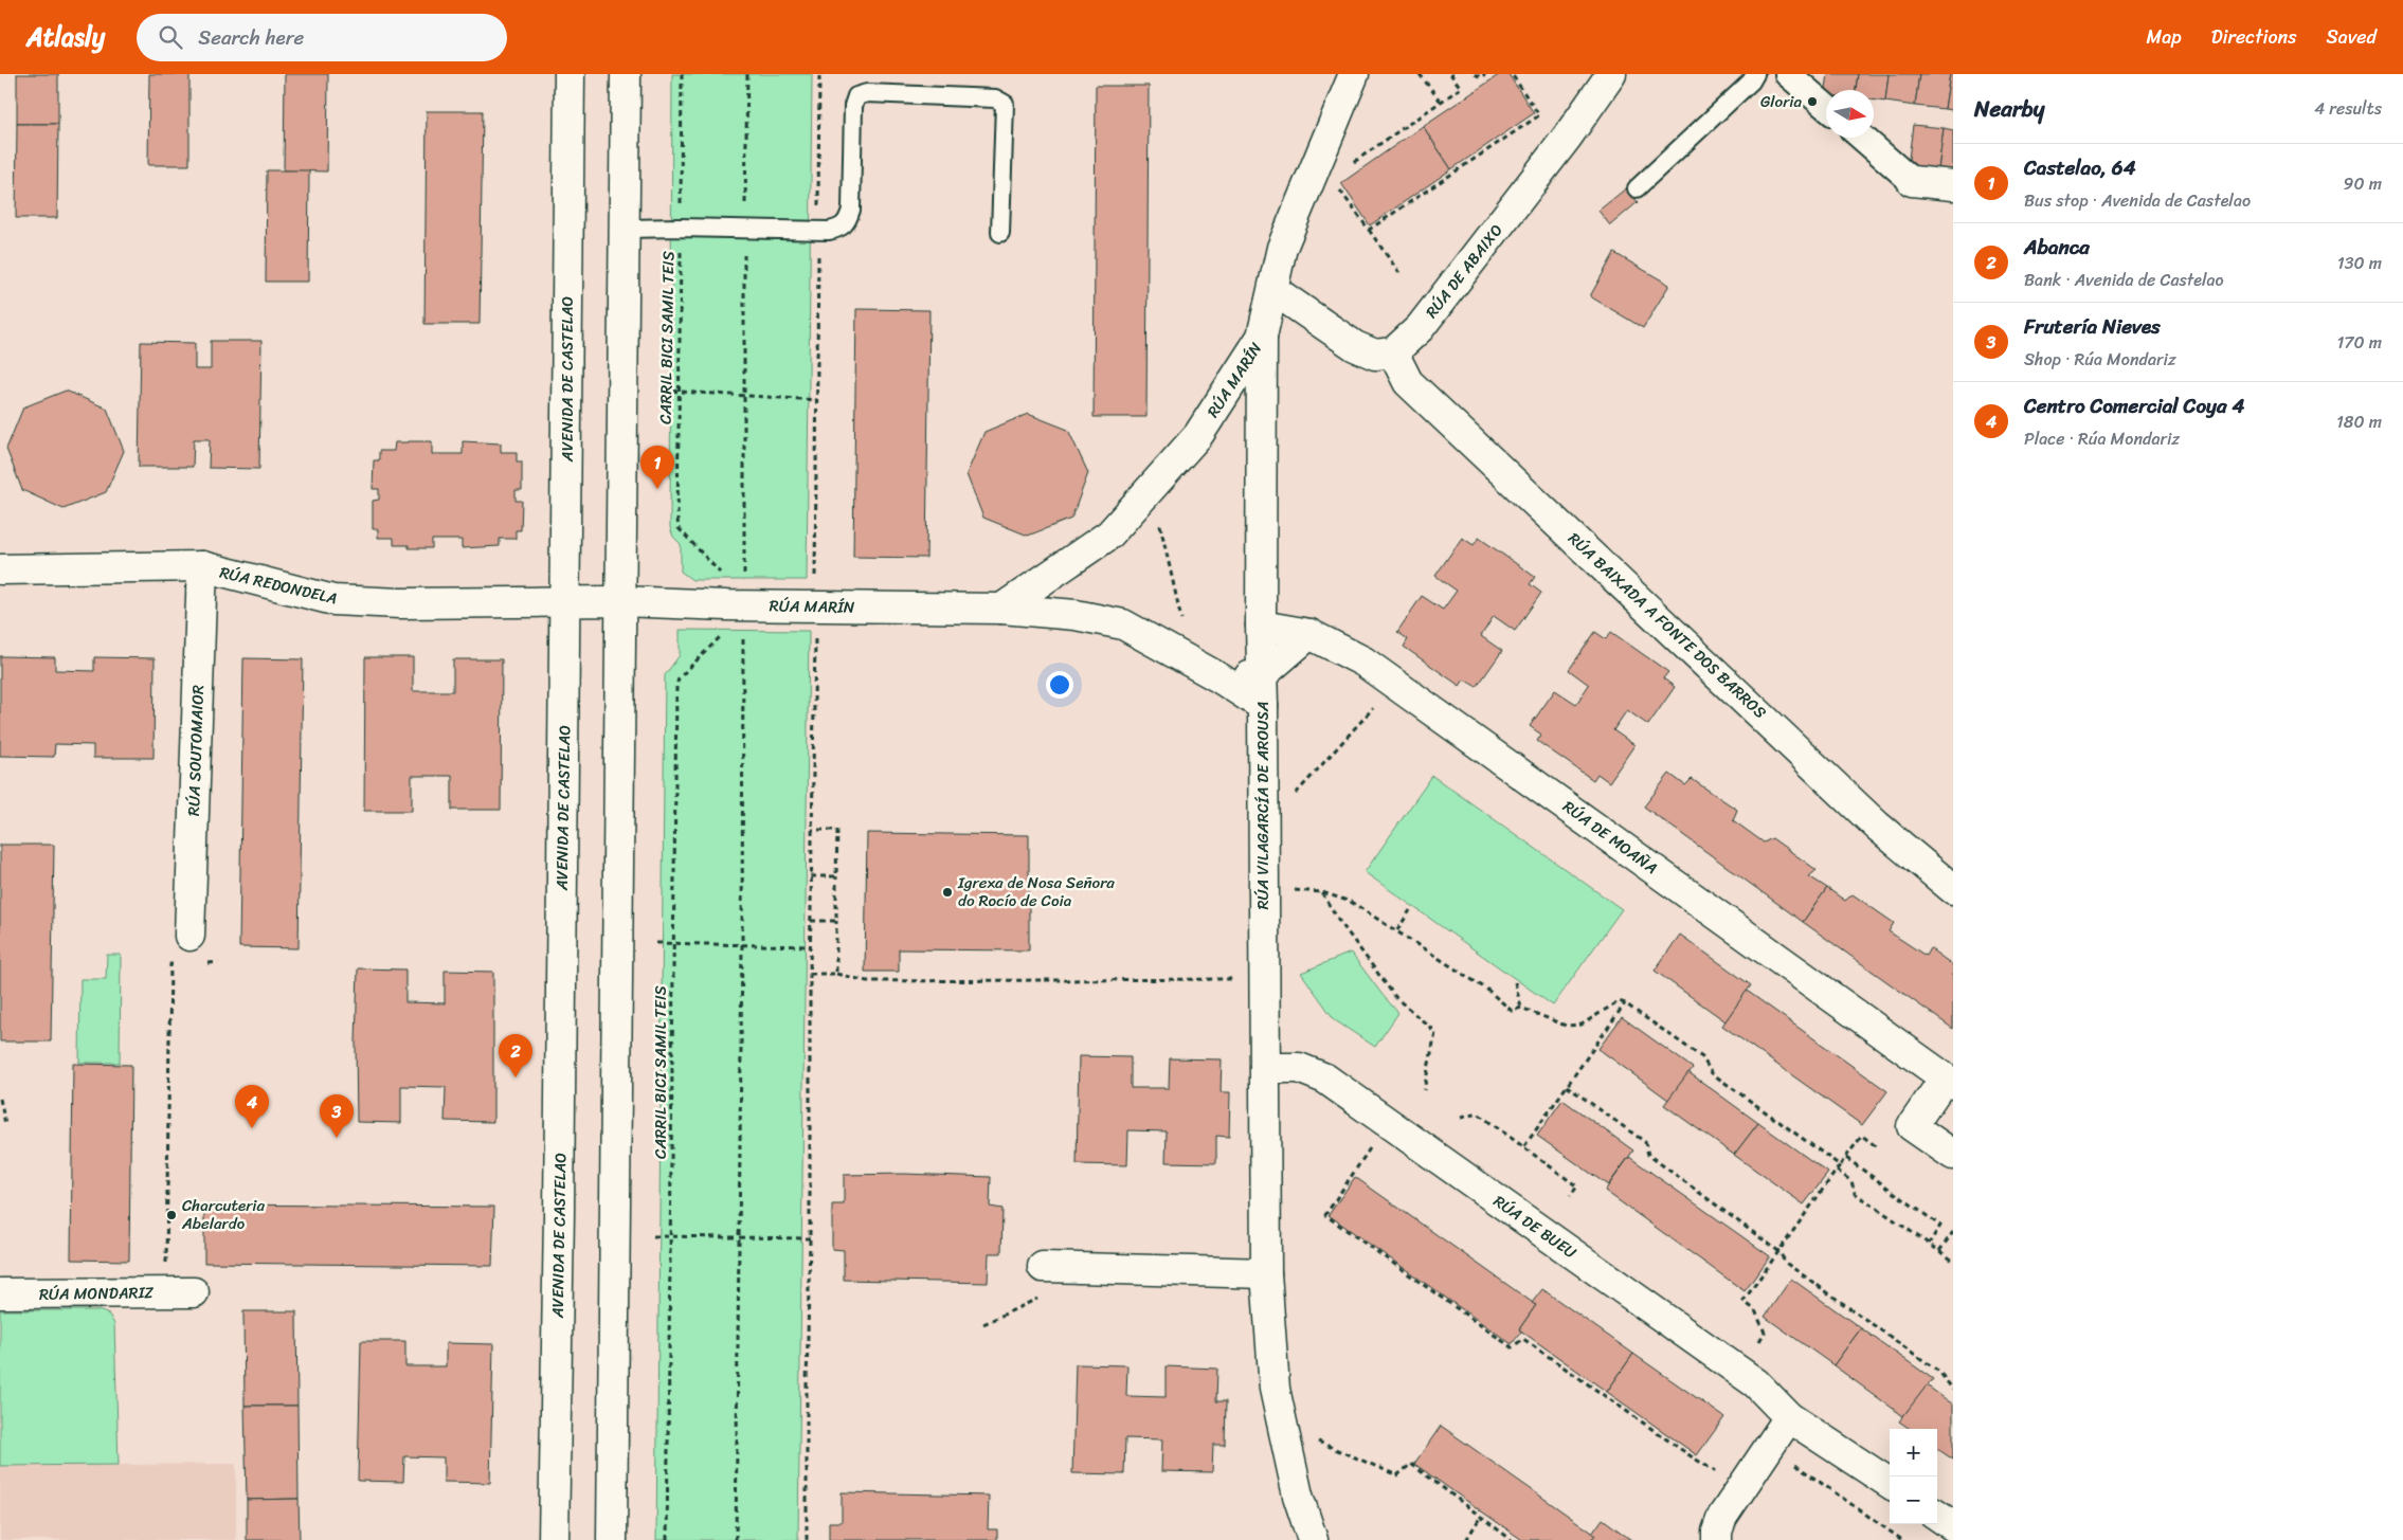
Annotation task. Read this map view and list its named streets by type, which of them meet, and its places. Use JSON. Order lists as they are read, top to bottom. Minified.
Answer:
{"streets":{"street":["RÚA DE ABAIXO","AVENIDA DE CASTELAO","RÚA MARÍN","RÚA REDONDELA","RÚA BAIXADA A FONTE DOS BARROS","RÚA SOUTOMAIOR","RÚA VILAGARCÍA DE AROUSA","RÚA DE MOAÑA","RÚA DE BUEU","RÚA MONDARIZ"],"path":["CARRIL BICI SAMIL TEIS"]},"crossings":[["RÚA DE ABAIXO","RÚA BAIXADA A FONTE DOS BARROS"],["AVENIDA DE CASTELAO","RÚA REDONDELA"],["RÚA MARÍN","RÚA REDONDELA"],["RÚA MARÍN","RÚA VILAGARCÍA DE AROUSA"],["RÚA REDONDELA","RÚA SOUTOMAIOR"],["RÚA VILAGARCÍA DE AROUSA","RÚA DE MOAÑA"],["RÚA VILAGARCÍA DE AROUSA","RÚA DE BUEU"]],"places":["Gloria","Igrexa de Nosa Señora do Rocío de Coia","Charcuteria Abelardo"],"north":"right","page":{"header":"Atlasly","search":"Search here","nav":["Map","Directions","Saved"],"heading":["Nearby","4 results"],"list":[{"mark":"1","name":"Castelao, 64","note":"Bus stop · Avenida de Castelao","value":"90 m"},{"mark":"2","name":"Abanca","note":"Bank · Avenida de Castelao","value":"130 m"},{"mark":"3","name":"Frutería Nieves","note":"Shop · Rúa Mondariz","value":"170 m"},{"mark":"4","name":"Centro Comercial Coya 4","note":"Place · Rúa Mondariz","value":"180 m"}],"pins":["1","2","4","3"],"map_buttons":["+","−"]}}
